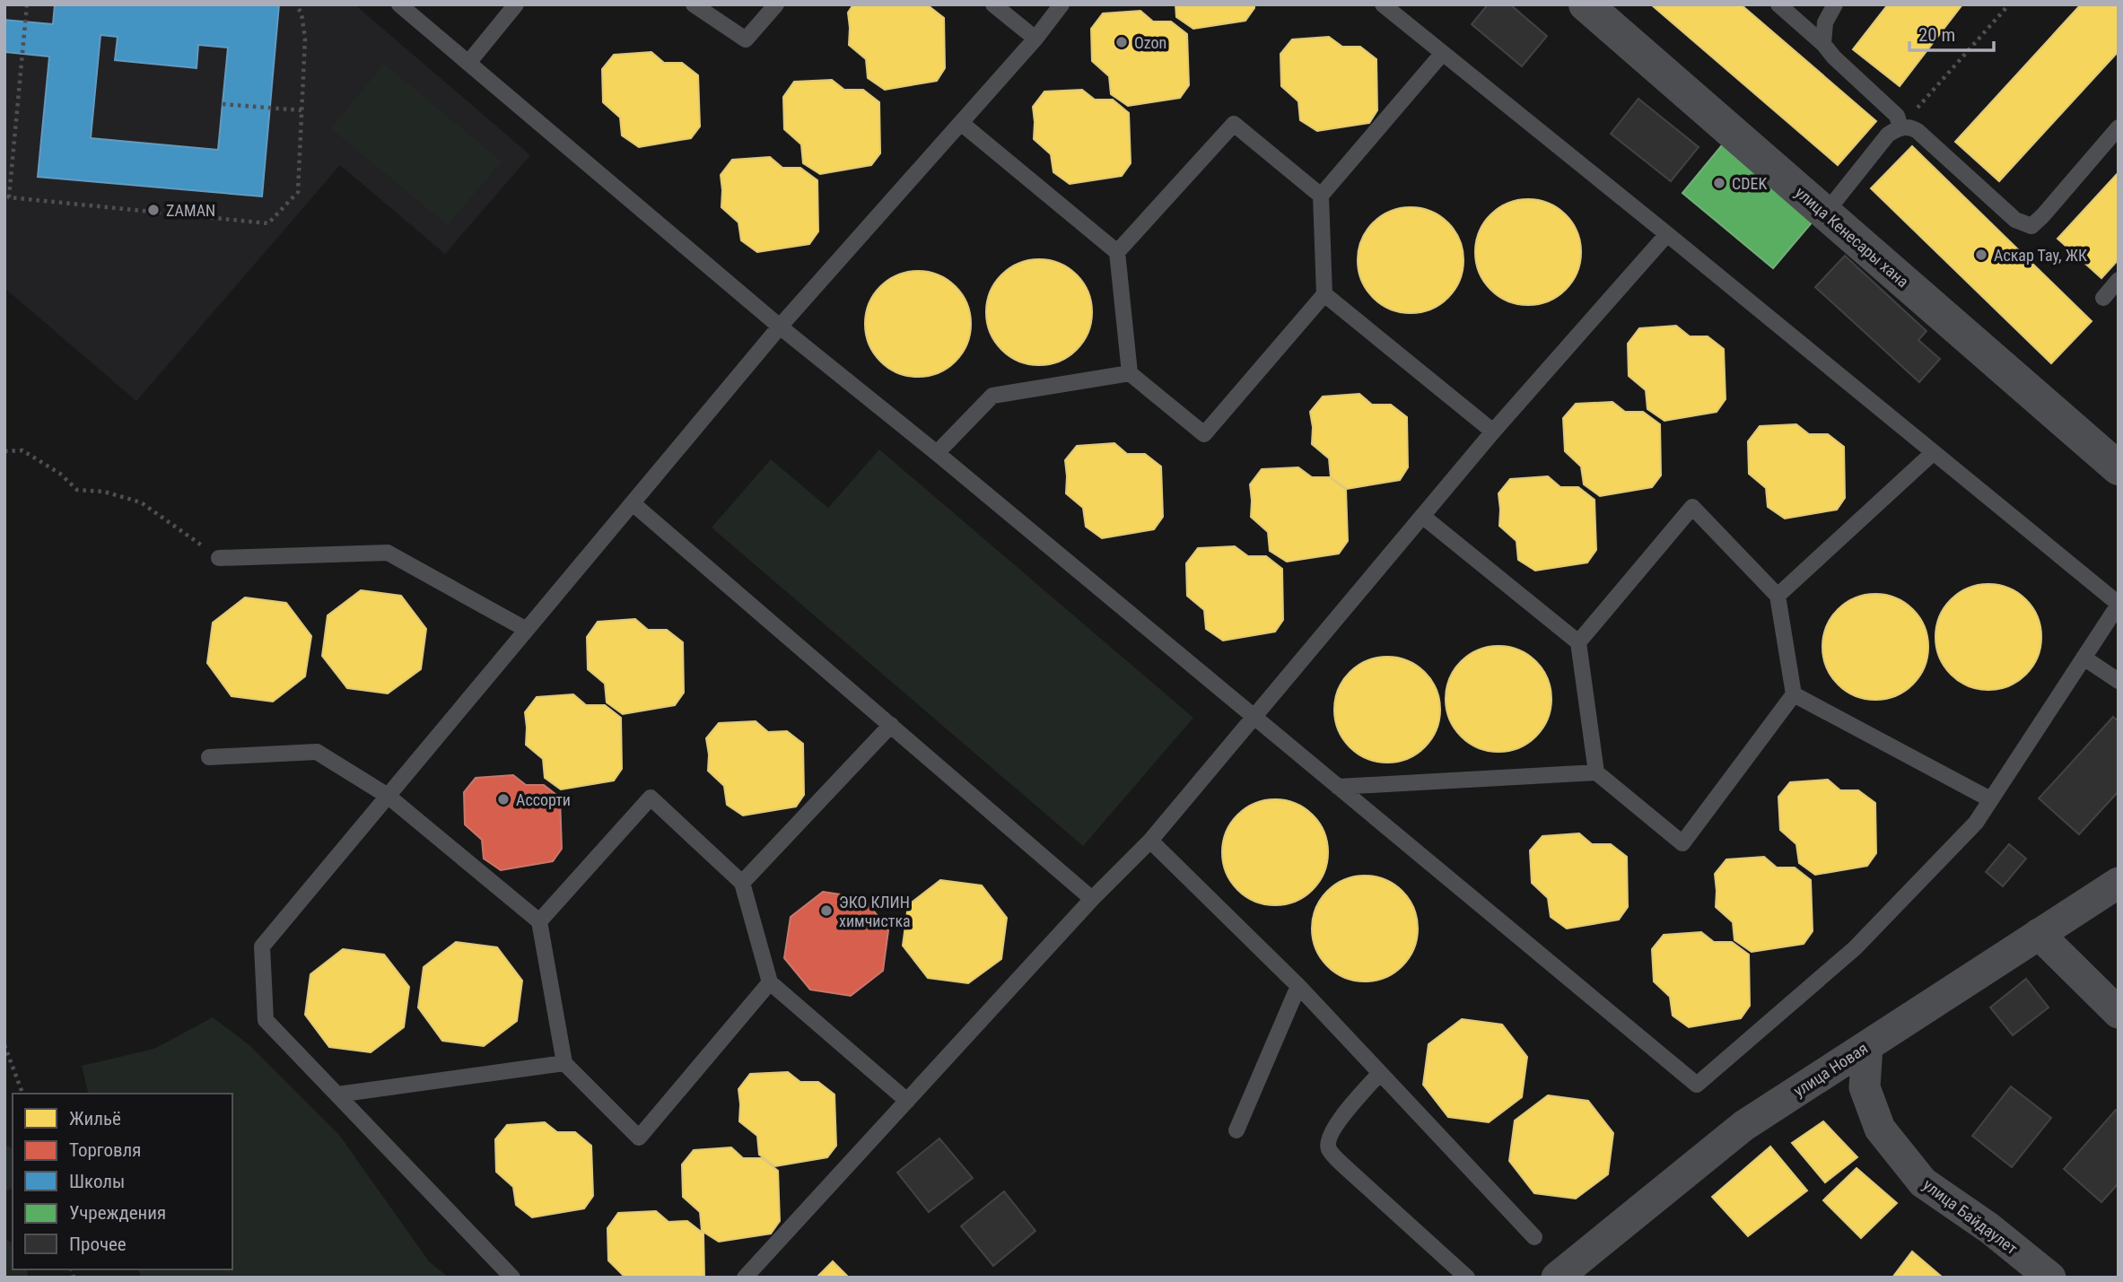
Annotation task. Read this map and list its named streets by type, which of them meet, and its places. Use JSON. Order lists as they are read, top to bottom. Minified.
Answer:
{"streets":{"street":["улица Кенесары хана","улица Новая","улица Байдаулет"]},"crossings":[["улица Новая","улица Байдаулет"]],"places":["Ozon","CDEK","ZAMAN","Аскар Тау, ЖК","Ассорти","ЭКО КЛИН химчистка"],"legend":["Жильё","Торговля","Школы","Учреждения","Прочее"],"scale_bar":"20 m"}
